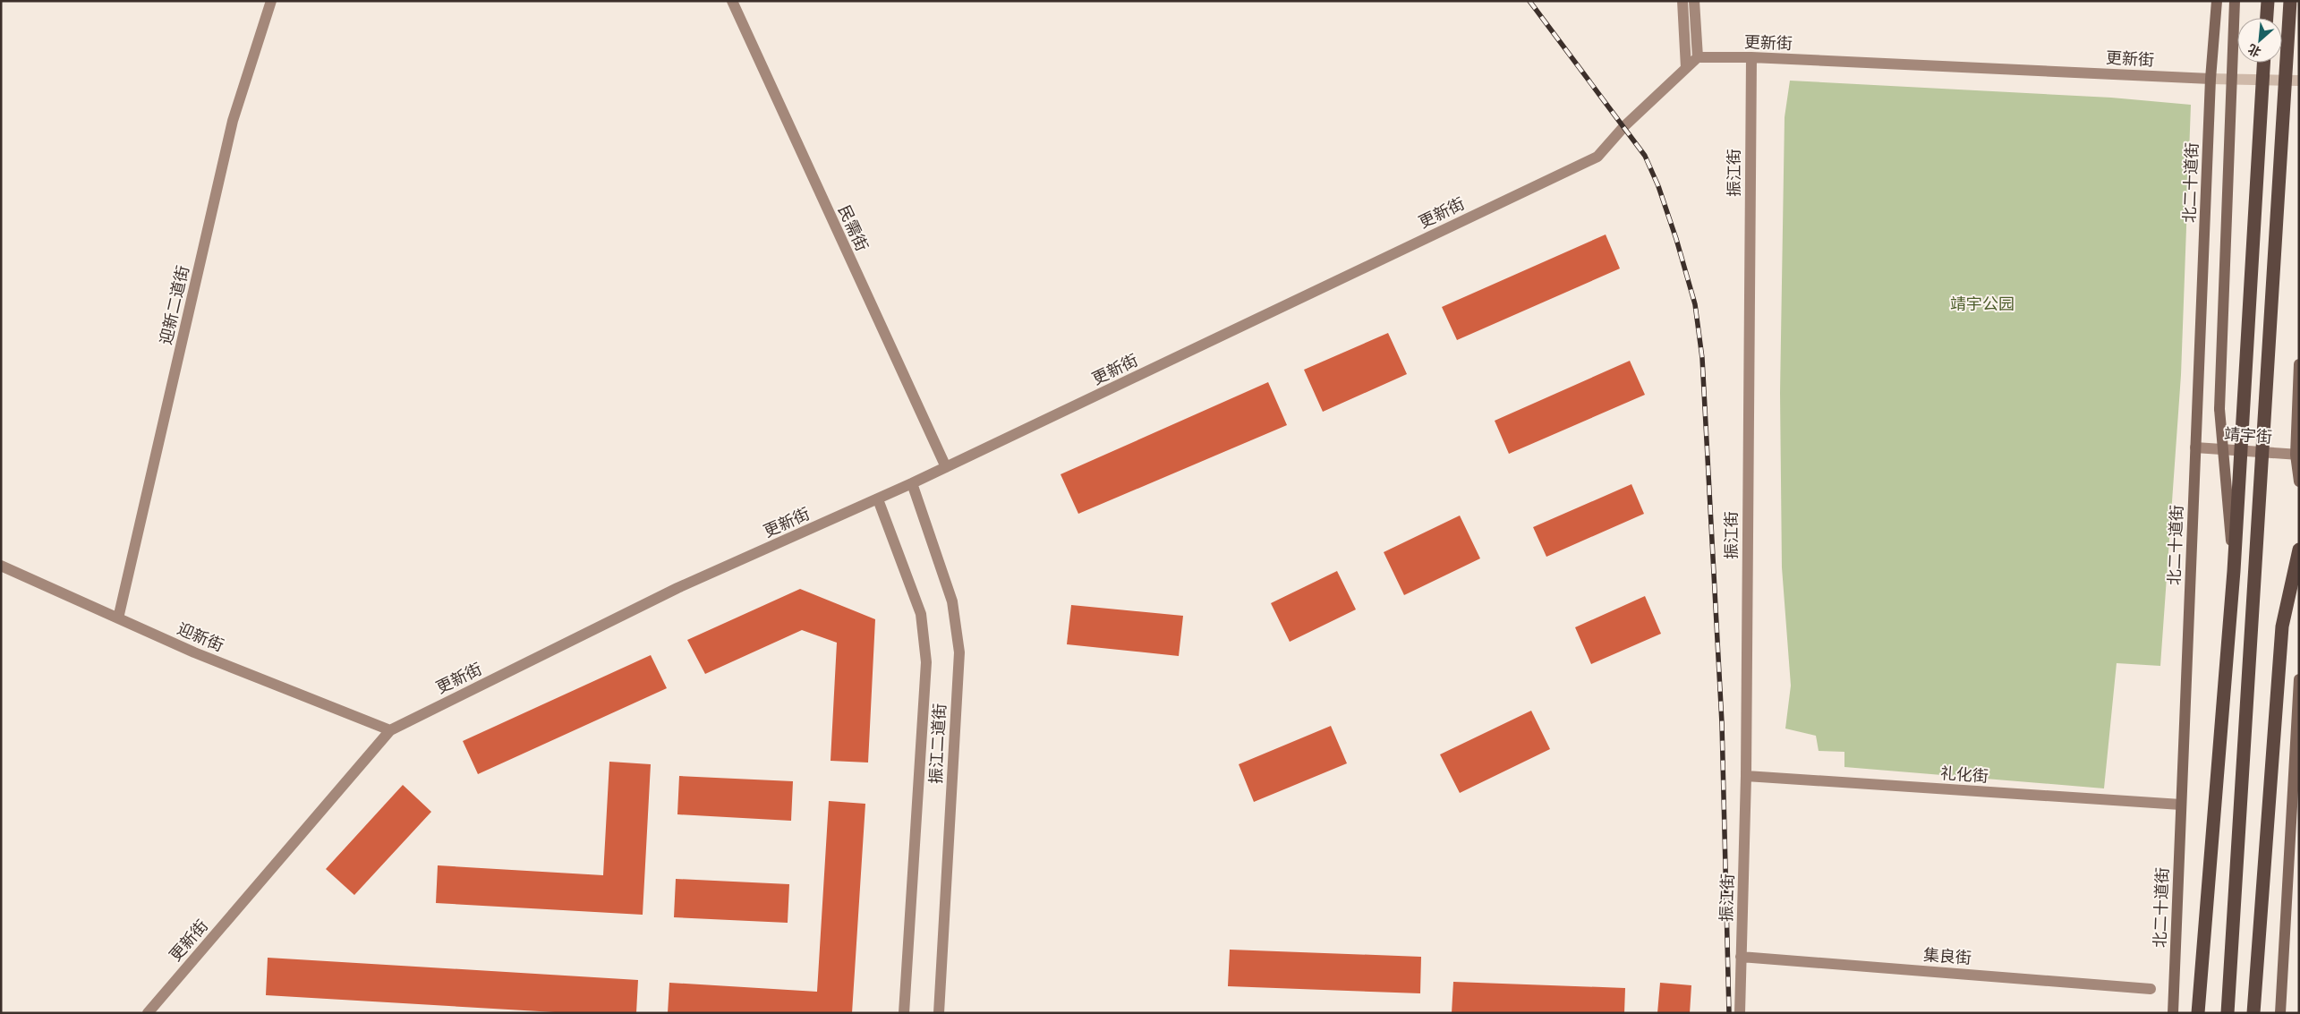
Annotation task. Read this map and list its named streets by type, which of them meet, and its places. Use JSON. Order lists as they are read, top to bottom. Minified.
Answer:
{"streets":{"main road":["北二十道街"],"street":["更新街","振江街","民需街","迎新二道街","靖宇街","迎新街","振江二道街","礼化街","集良街"]},"crossings":[["更新街","振江街"],["更新街","北二十道街"],["更新街","民需街"],["更新街","迎新街"],["更新街","振江二道街"],["振江街","礼化街"],["振江街","集良街"],["北二十道街","靖宇街"],["北二十道街","礼化街"],["迎新二道街","迎新街"]],"parks":["靖宇公园"],"north":"bottom left"}
